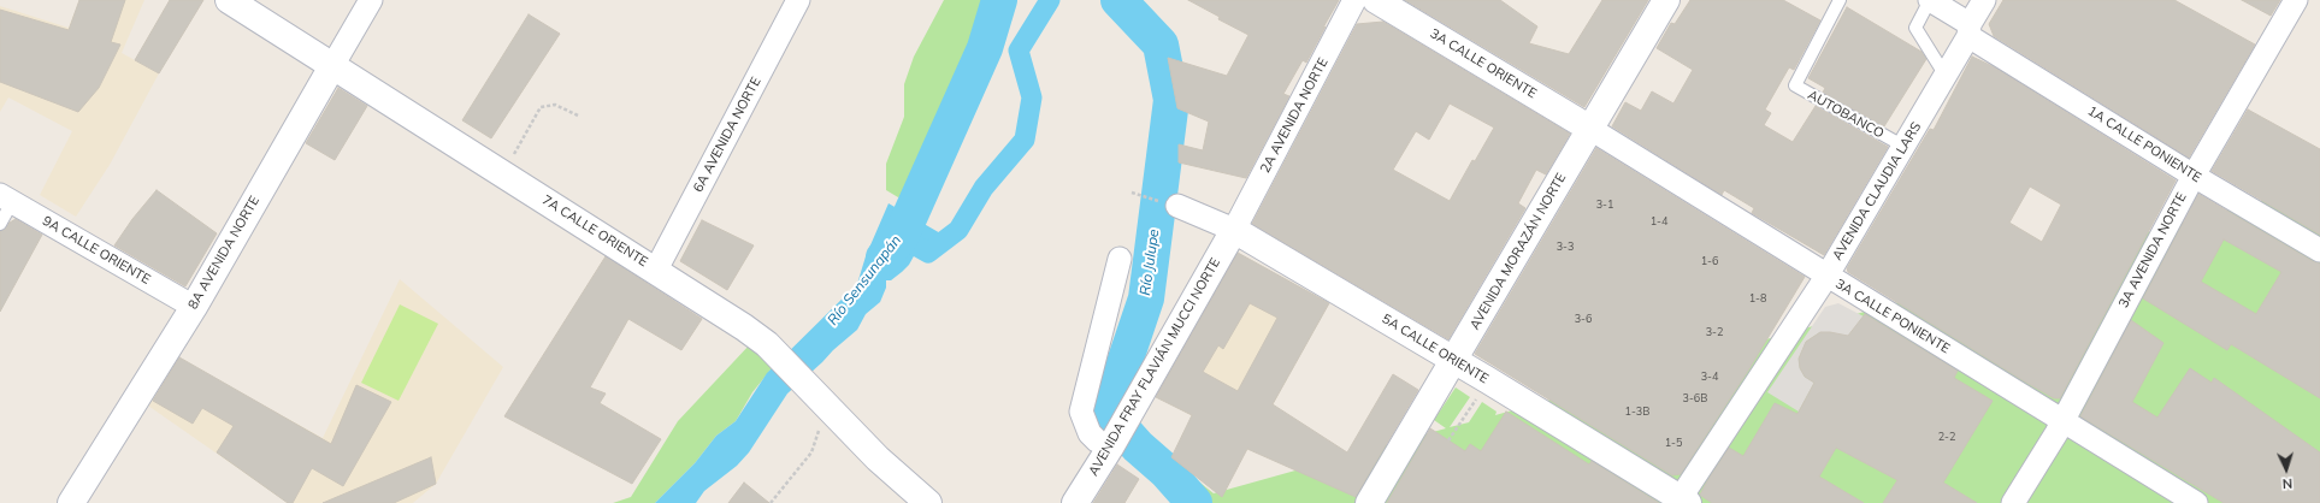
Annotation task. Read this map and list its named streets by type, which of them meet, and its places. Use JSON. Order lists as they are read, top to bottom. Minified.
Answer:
{"streets":{"main road":["3A CALLE ORIENTE","7A CALLE ORIENTE","AVENIDA MORAZÁN NORTE","8A AVENIDA NORTE","5A CALLE ORIENTE","AVENIDA FRAY FLAVIÁN MUCCI NORTE"],"street":["2A AVENIDA NORTE","6A AVENIDA NORTE","1A CALLE PONIENTE","AVENIDA CLAUDIA LARS","9A CALLE ORIENTE","3A AVENIDA NORTE","3A CALLE PONIENTE"],"lane":["AUTOBANCO"]},"crossings":[["3A CALLE ORIENTE","AVENIDA MORAZÁN NORTE"],["3A CALLE ORIENTE","3A CALLE PONIENTE"],["AUTOBANCO","AVENIDA CLAUDIA LARS"],["2A AVENIDA NORTE","5A CALLE ORIENTE"],["2A AVENIDA NORTE","AVENIDA FRAY FLAVIÁN MUCCI NORTE"],["6A AVENIDA NORTE","7A CALLE ORIENTE"],["1A CALLE PONIENTE","AVENIDA CLAUDIA LARS"],["1A CALLE PONIENTE","3A AVENIDA NORTE"],["AVENIDA CLAUDIA LARS","3A CALLE PONIENTE"],["AVENIDA CLAUDIA LARS","5A CALLE ORIENTE"],["7A CALLE ORIENTE","8A AVENIDA NORTE"],["9A CALLE ORIENTE","8A AVENIDA NORTE"],["3A AVENIDA NORTE","3A CALLE PONIENTE"],["AVENIDA MORAZÁN NORTE","3A CALLE PONIENTE"],["AVENIDA MORAZÁN NORTE","5A CALLE ORIENTE"],["5A CALLE ORIENTE","AVENIDA FRAY FLAVIÁN MUCCI NORTE"]],"water":["Río Julupe","Río Sensunapán"],"house_numbers":["3-1","1-4","3-3","1-6","1-8","3-6","3-2","3-4","3-6B","1-3B","2-2","1-5"],"north":"bottom"}
